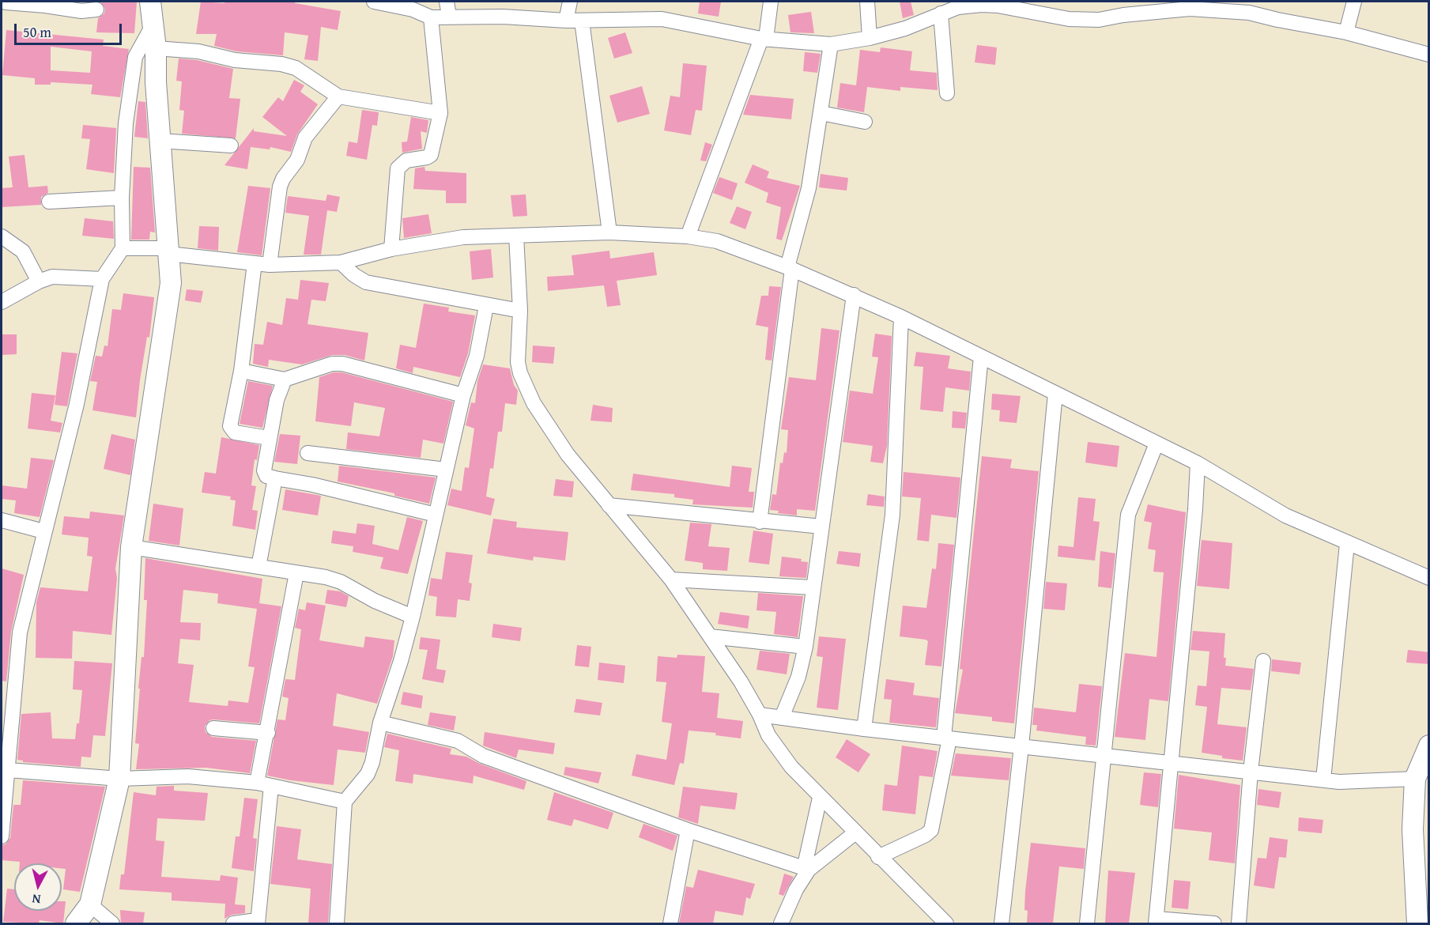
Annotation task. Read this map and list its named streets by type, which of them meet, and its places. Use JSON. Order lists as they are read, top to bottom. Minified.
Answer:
{"scale_bar":"50 m","north":"bottom"}
